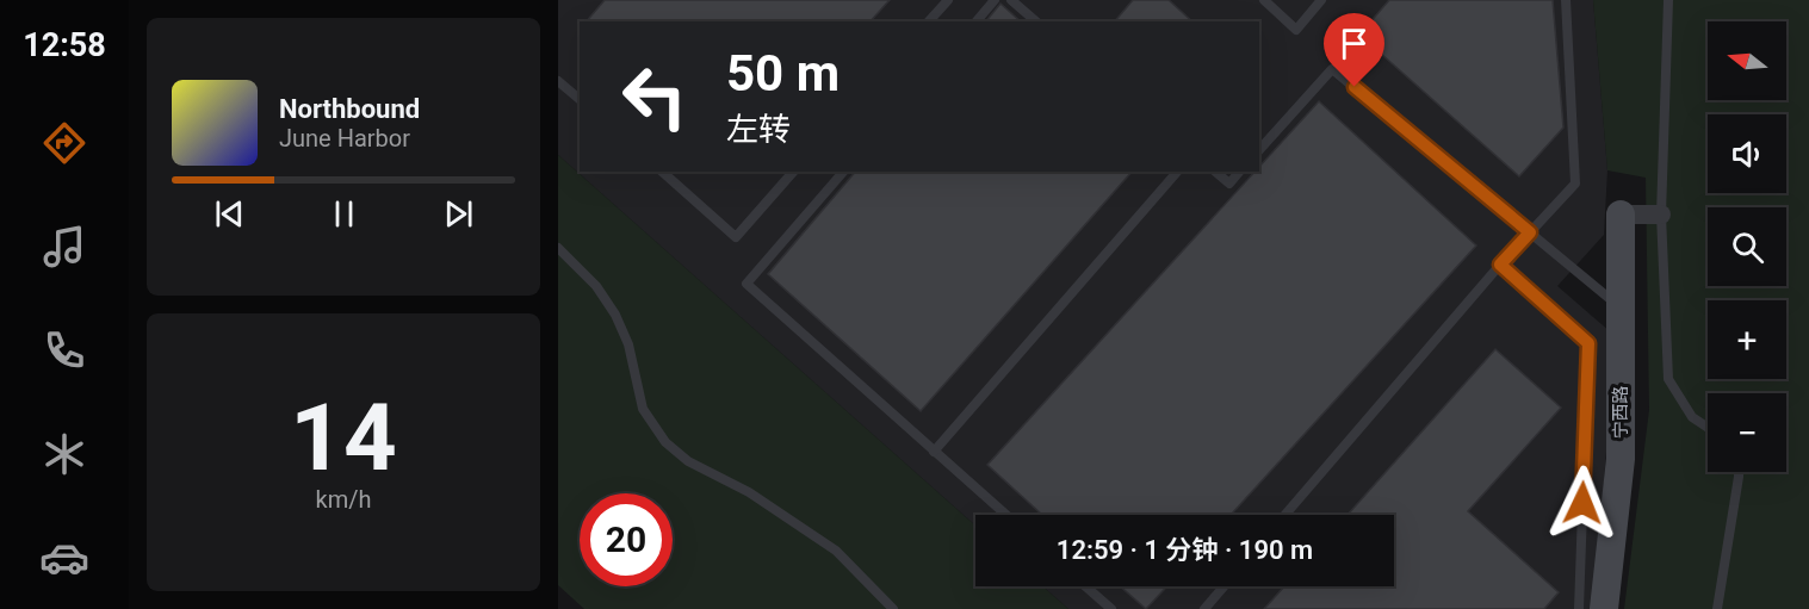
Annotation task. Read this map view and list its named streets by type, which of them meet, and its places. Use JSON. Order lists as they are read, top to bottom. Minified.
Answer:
{"streets":{"main road":["宁西路"]},"north":"left","page":{"tabs":"12:58","map_buttons":["+","−"],"turn":["50 m","左转"],"song":["Northbound","June Harbor"],"tile":["14","km/h"],"limit":"20","trip":"12:59 · 1 分钟 · 190 m"}}
